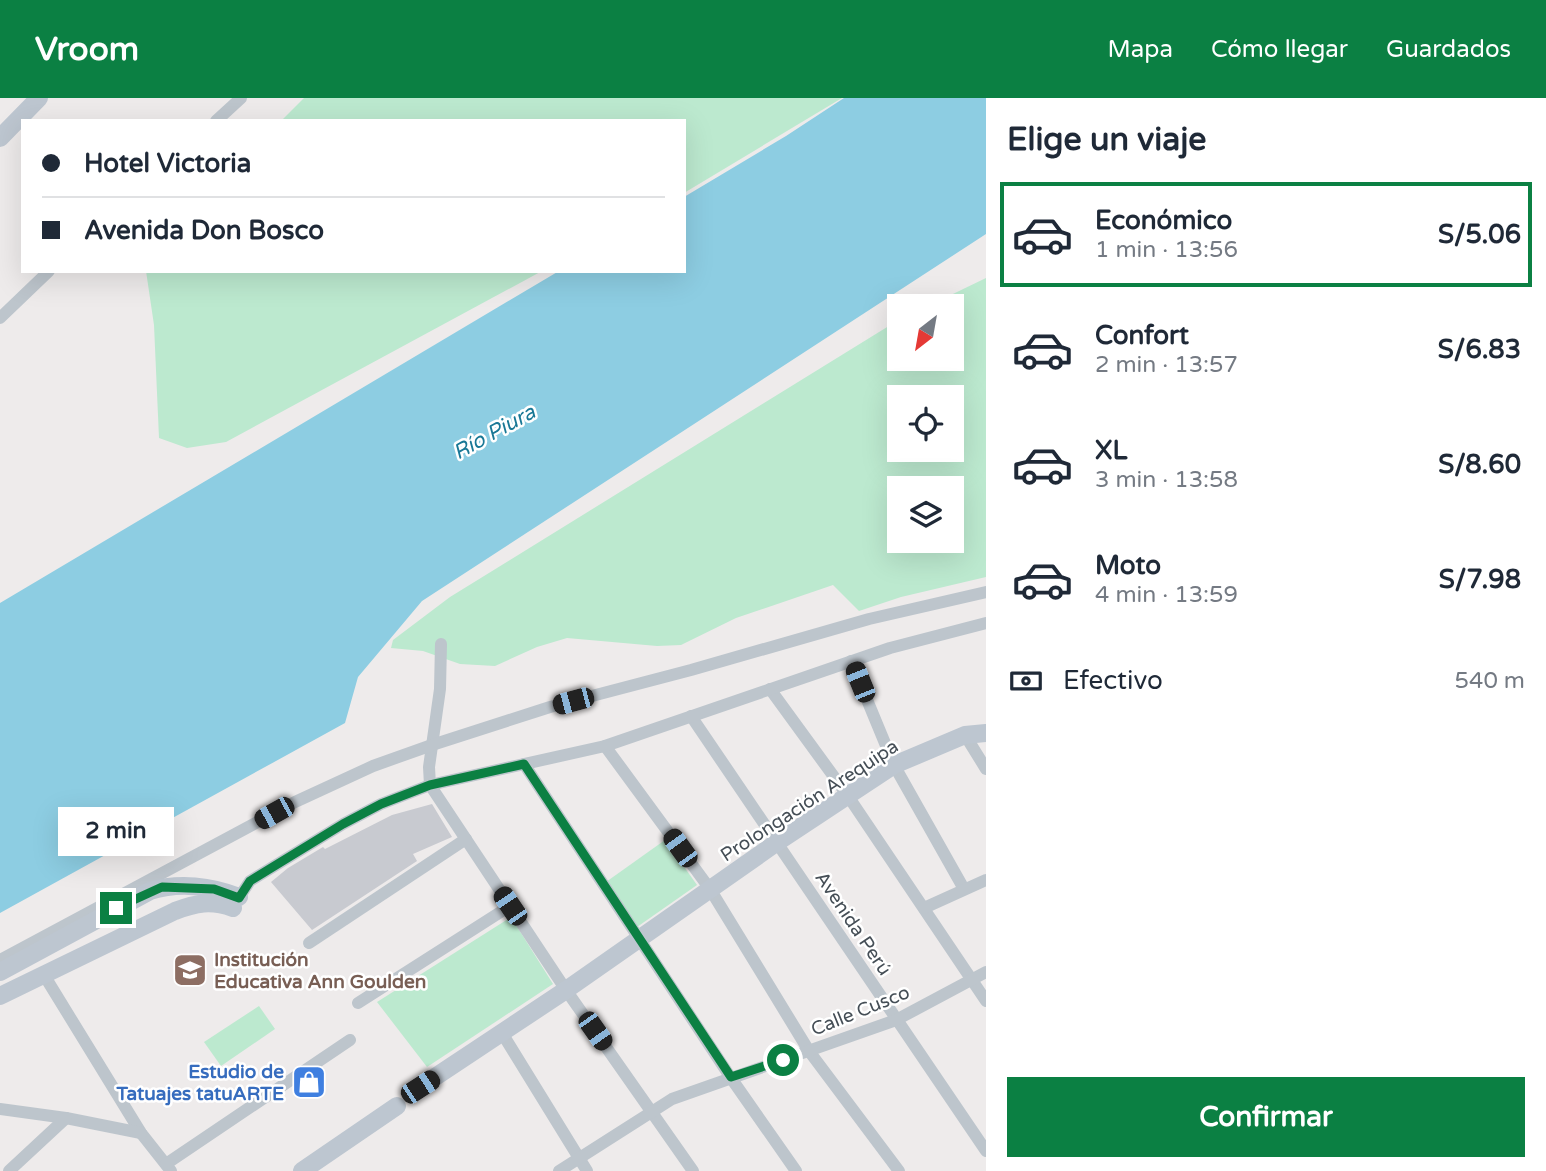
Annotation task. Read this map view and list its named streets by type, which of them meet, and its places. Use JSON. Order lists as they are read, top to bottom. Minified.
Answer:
{"streets":{"street":["Prolongación Arequipa","Avenida Perú","Calle Cusco"]},"crossings":[["Prolongación Arequipa","Avenida Perú"],["Avenida Perú","Calle Cusco"]],"water":["Río Piura"],"places":{"school or university":["Institución Educativa Ann Goulden"],"shop":["Estudio de Tatuajes tatuARTE"]},"north":"bottom left","page":{"header":"Vroom","nav":["Mapa","Cómo llegar","Guardados"],"heading":"Elige un viaje","banner":["Hotel Victoria","Avenida Don Bosco"],"list":[{"name":"Económico","note":"1 min · 13:56","value":"S/5.06"},{"name":"Confort","note":"2 min · 13:57","value":"S/6.83"},{"name":"XL","note":"3 min · 13:58","value":"S/8.60"},{"name":"Moto","note":"4 min · 13:59","value":"S/7.98"}],"pay":["Efectivo","540 m"],"bubble":"2 min","buttons":"Confirmar"}}
